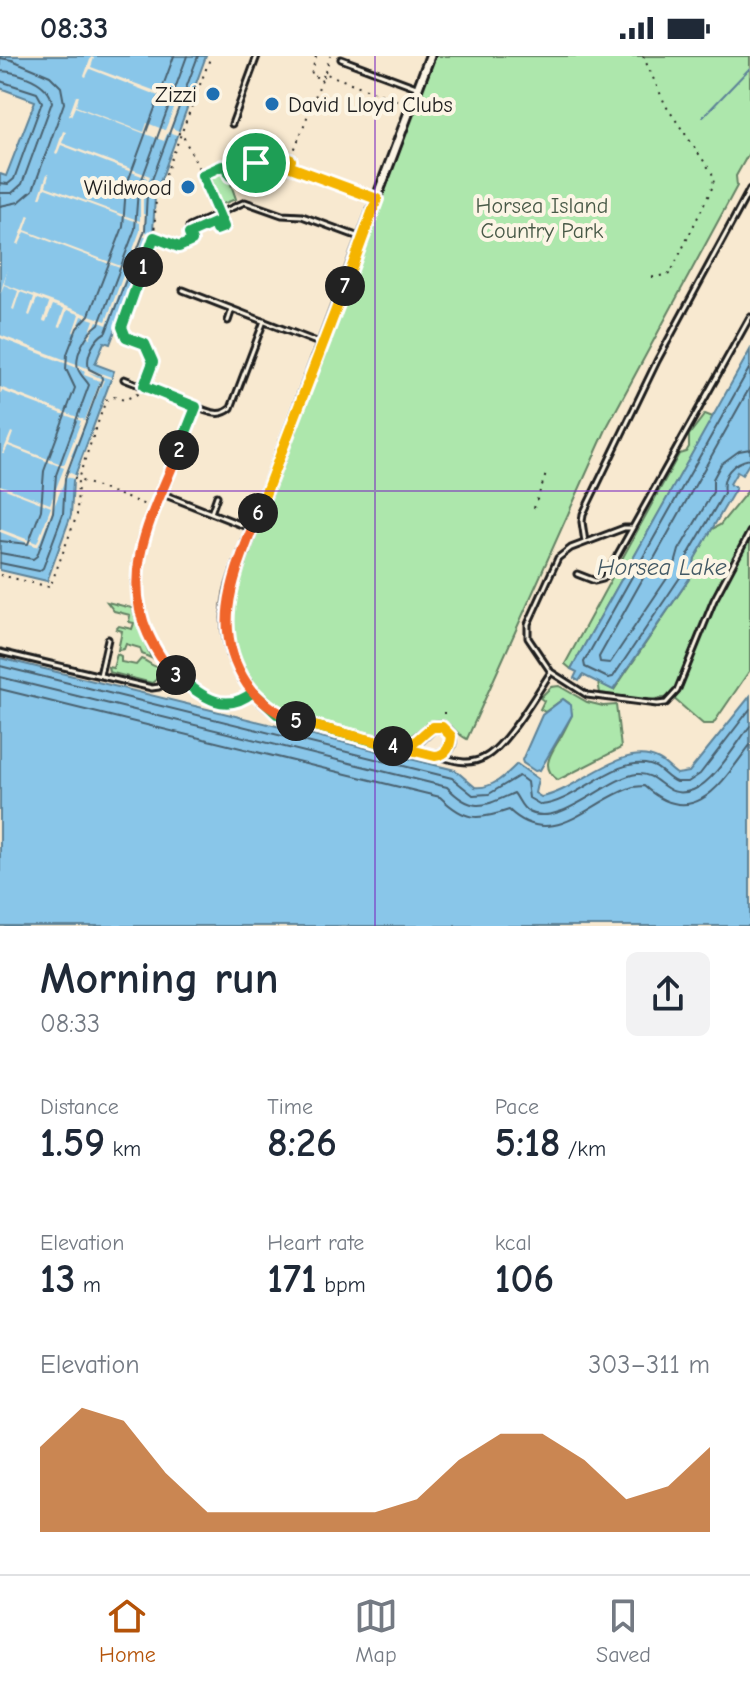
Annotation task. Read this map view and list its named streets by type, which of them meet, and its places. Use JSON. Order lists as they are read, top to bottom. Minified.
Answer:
{"water":["Horsea Lake"],"parks":["Horsea Island Country Park"],"places":["Zizzi","David Lloyd Clubs","Wildwood"],"page":{"status":"08:33","pins":["1","7","2","6","3","5","4"],"heading":["Morning run","08:33"],"stats":[["Distance","1.59 km"],["Time","8:26"],["Pace","5:18 /km"],["Elevation","13 m"],["Heart rate","171 bpm"],["kcal","106"]],"chart":["Elevation","303–311 m"],"tabs":["Home","Map","Saved"]}}
